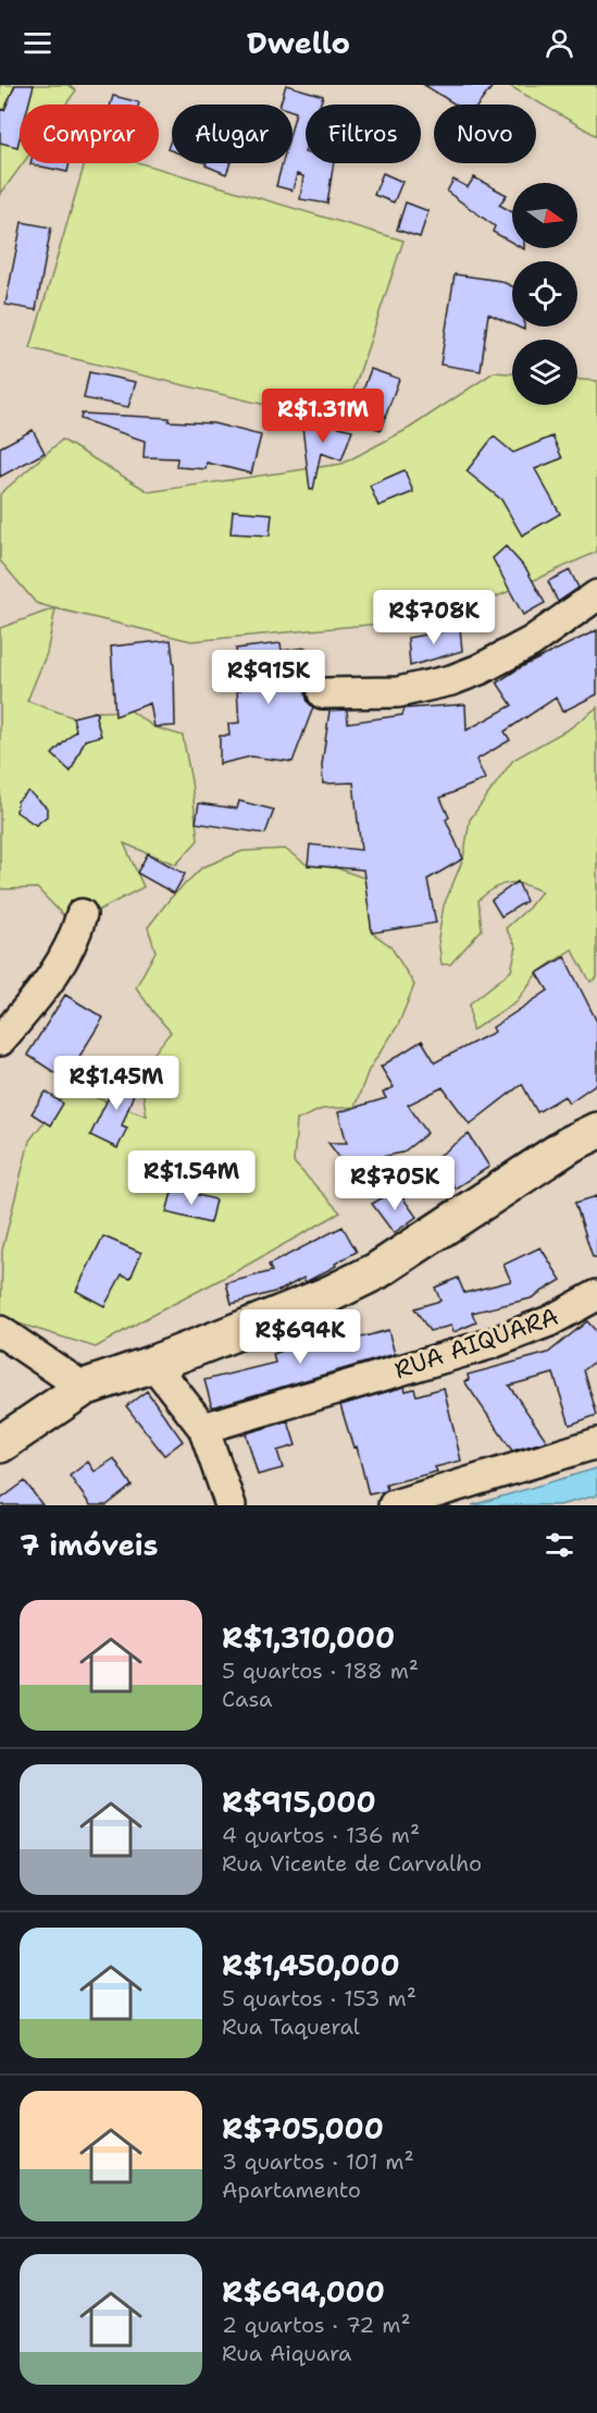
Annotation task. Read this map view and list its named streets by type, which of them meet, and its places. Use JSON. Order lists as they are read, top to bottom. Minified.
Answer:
{"streets":{"street":["RUA AIQUARA"]},"north":"right","page":{"header":"Dwello","chip":["Comprar","Alugar","Filtros","Novo"],"price":["R$1.31M","R$708K","R$915K","R$1.45M","R$1.54M","R$705K","R$694K"],"heading":"7 imóveis","list":[{"name":"R$1,310,000","note":"5 quartos · 188 m² · Casa"},{"name":"R$915,000","note":"4 quartos · 136 m² · Rua Vicente de Carvalho"},{"name":"R$1,450,000","note":"5 quartos · 153 m² · Rua Taqueral"},{"name":"R$705,000","note":"3 quartos · 101 m² · Apartamento"},{"name":"R$694,000","note":"2 quartos · 72 m² · Rua Aiquara"}]}}
